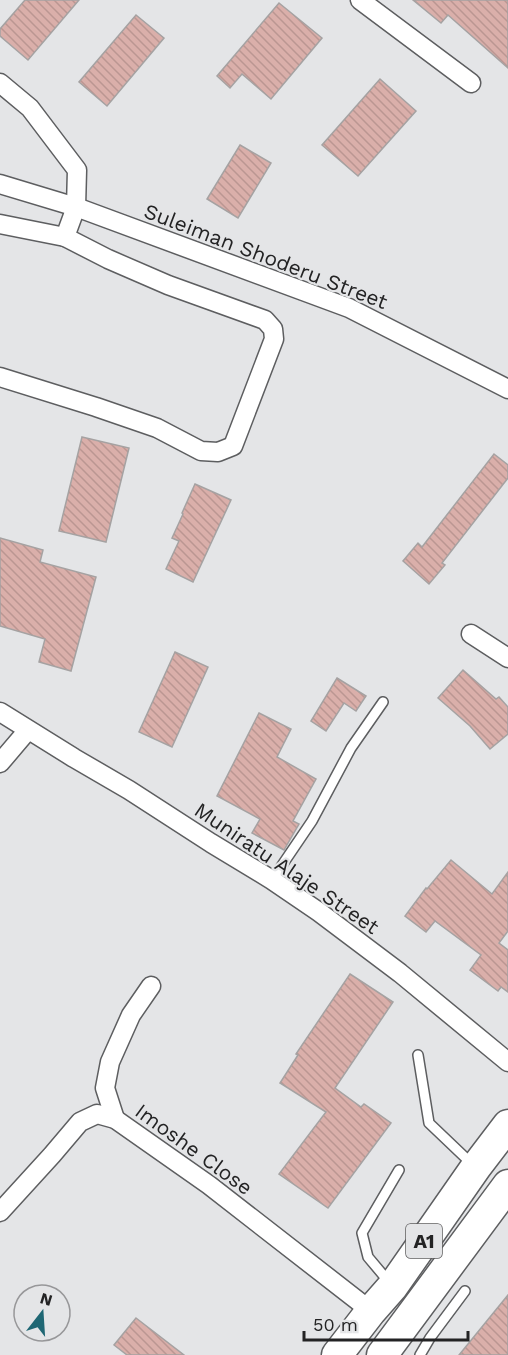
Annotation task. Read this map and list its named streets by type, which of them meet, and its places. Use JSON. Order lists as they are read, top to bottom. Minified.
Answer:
{"streets":{"highway":["A1"],"street":["Suleiman Shoderu Street","Muniratu Alaje Street","Imoshe Close"]},"crossings":[["Imoshe Close","A1"]],"scale_bar":"50 m","north":"top"}
